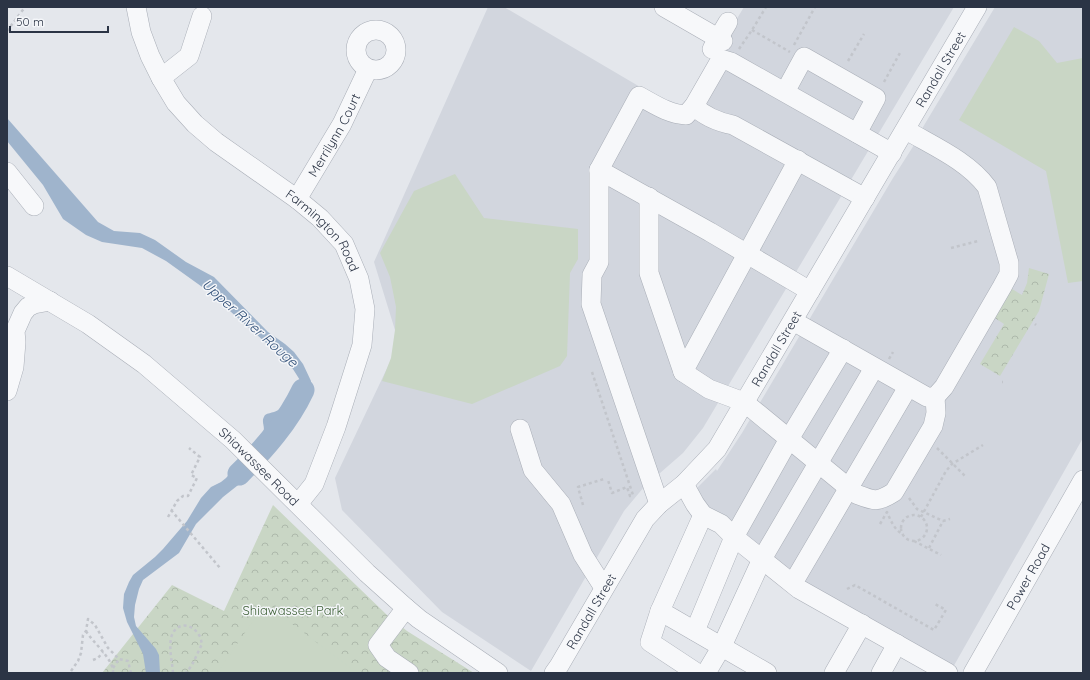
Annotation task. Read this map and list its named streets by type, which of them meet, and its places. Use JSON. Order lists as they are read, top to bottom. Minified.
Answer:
{"streets":{"street":["Randall Street","Merrilynn Court","Farmington Road","Shiawassee Road","Power Road"]},"crossings":[["Merrilynn Court","Farmington Road"],["Farmington Road","Shiawassee Road"]],"water":["Upper River Rouge"],"parks":["Shiawassee Park"],"scale_bar":"50 m"}
